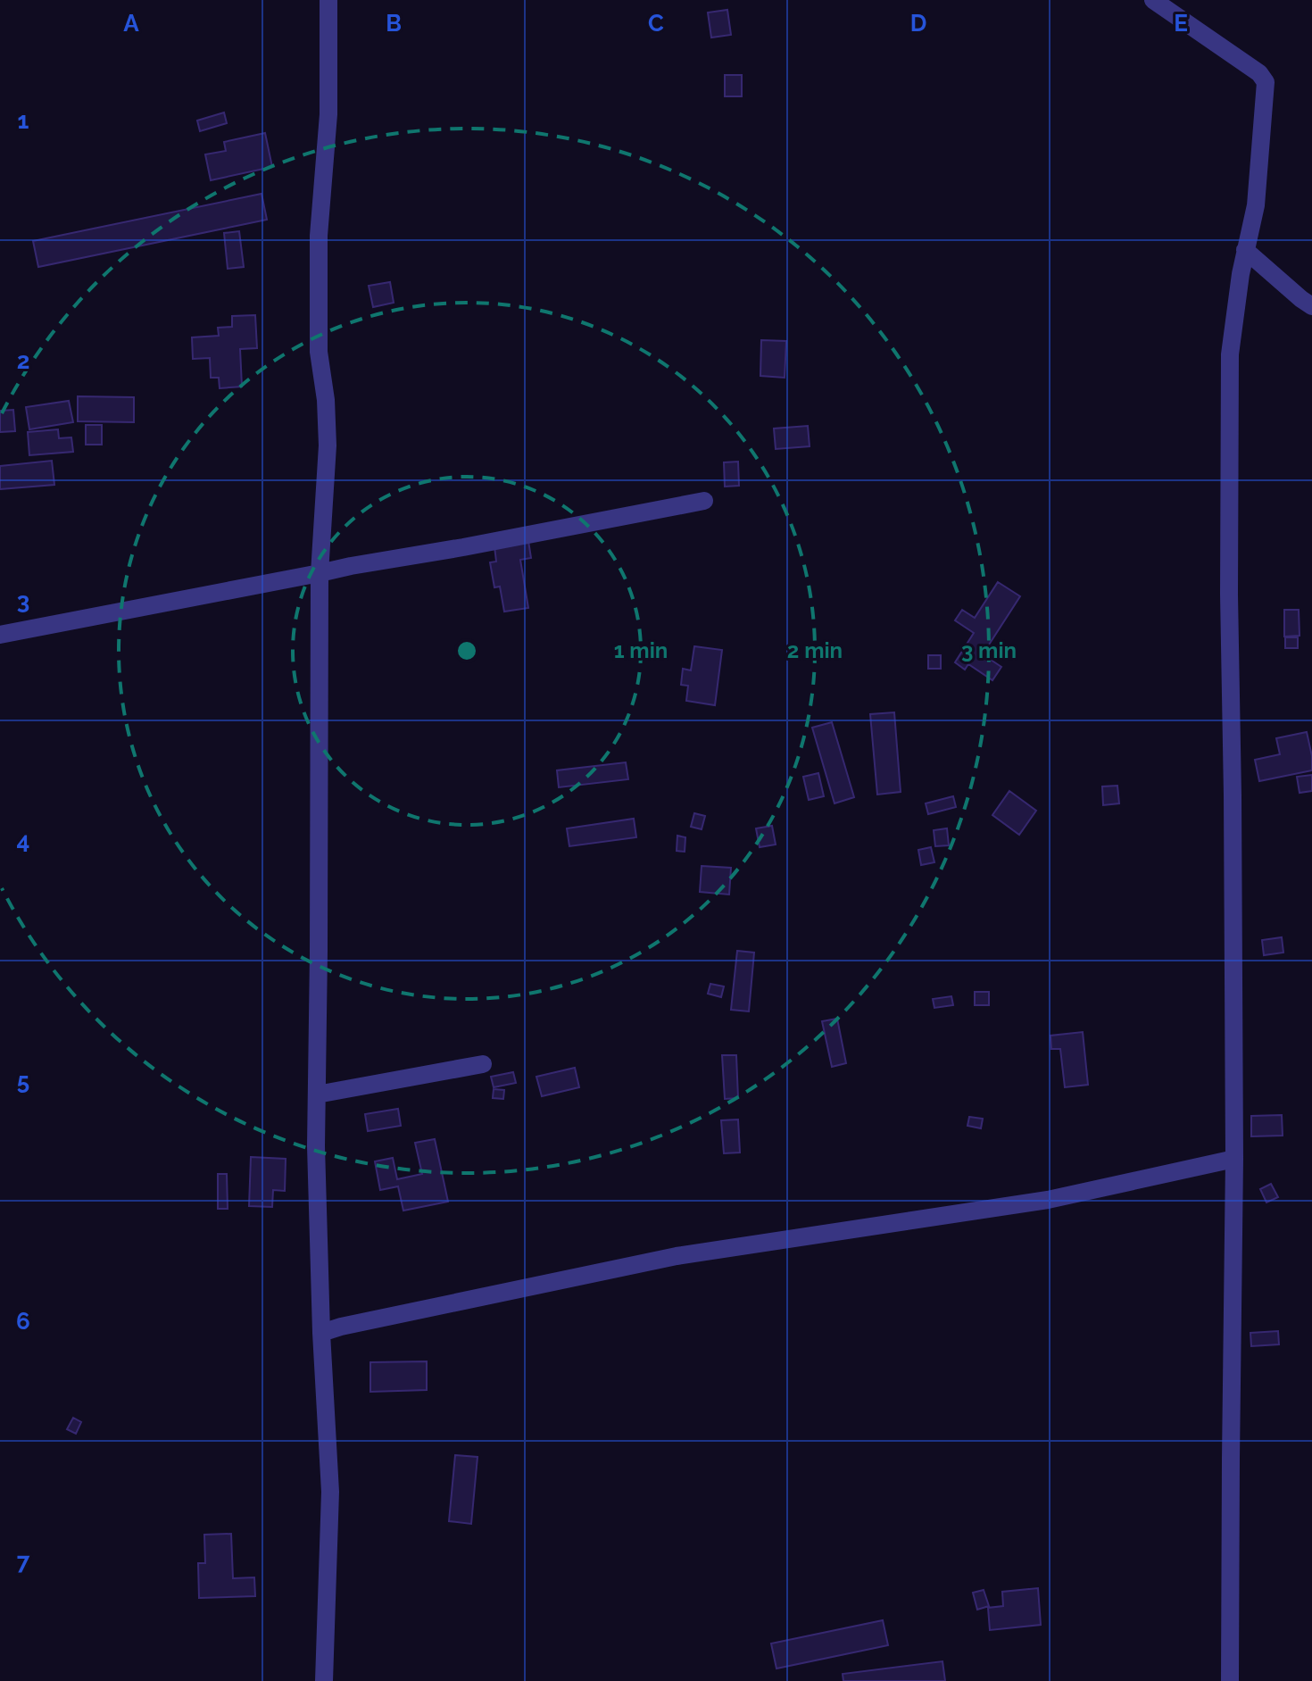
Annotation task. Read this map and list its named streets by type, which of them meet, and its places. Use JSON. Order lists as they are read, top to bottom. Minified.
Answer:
{"grid":{"columns":["A","B","C","D","E"],"rows":["1","2","3","4","5","6","7"]},"rings":["1 min","2 min","3 min"]}
